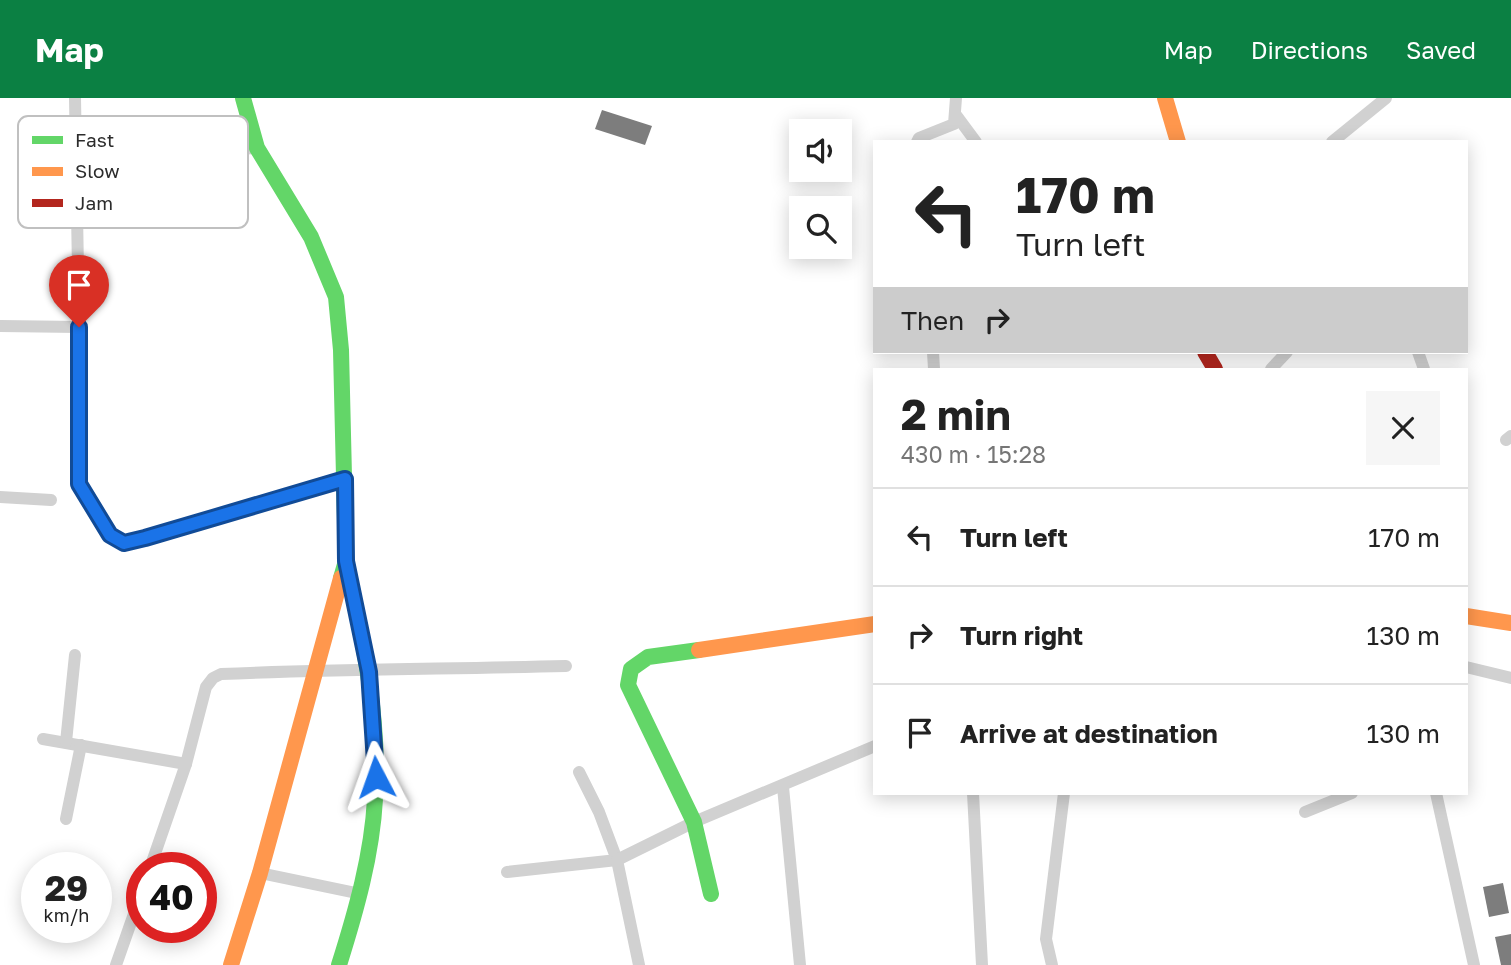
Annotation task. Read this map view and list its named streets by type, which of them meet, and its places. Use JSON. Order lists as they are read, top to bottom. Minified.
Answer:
{"legend":["Fast","Slow","Jam"],"page":{"header":"Map","nav":["Map","Directions","Saved"],"turn":["170 m","Turn left"],"then":"Then","heading":["2 min","430 m · 15:28"],"list":[{"name":"Turn left","value":"170 m"},{"name":"Turn right","value":"130 m"},{"name":"Arrive at destination","value":"130 m"}],"speed":"29 km/h","limit":"40"}}
